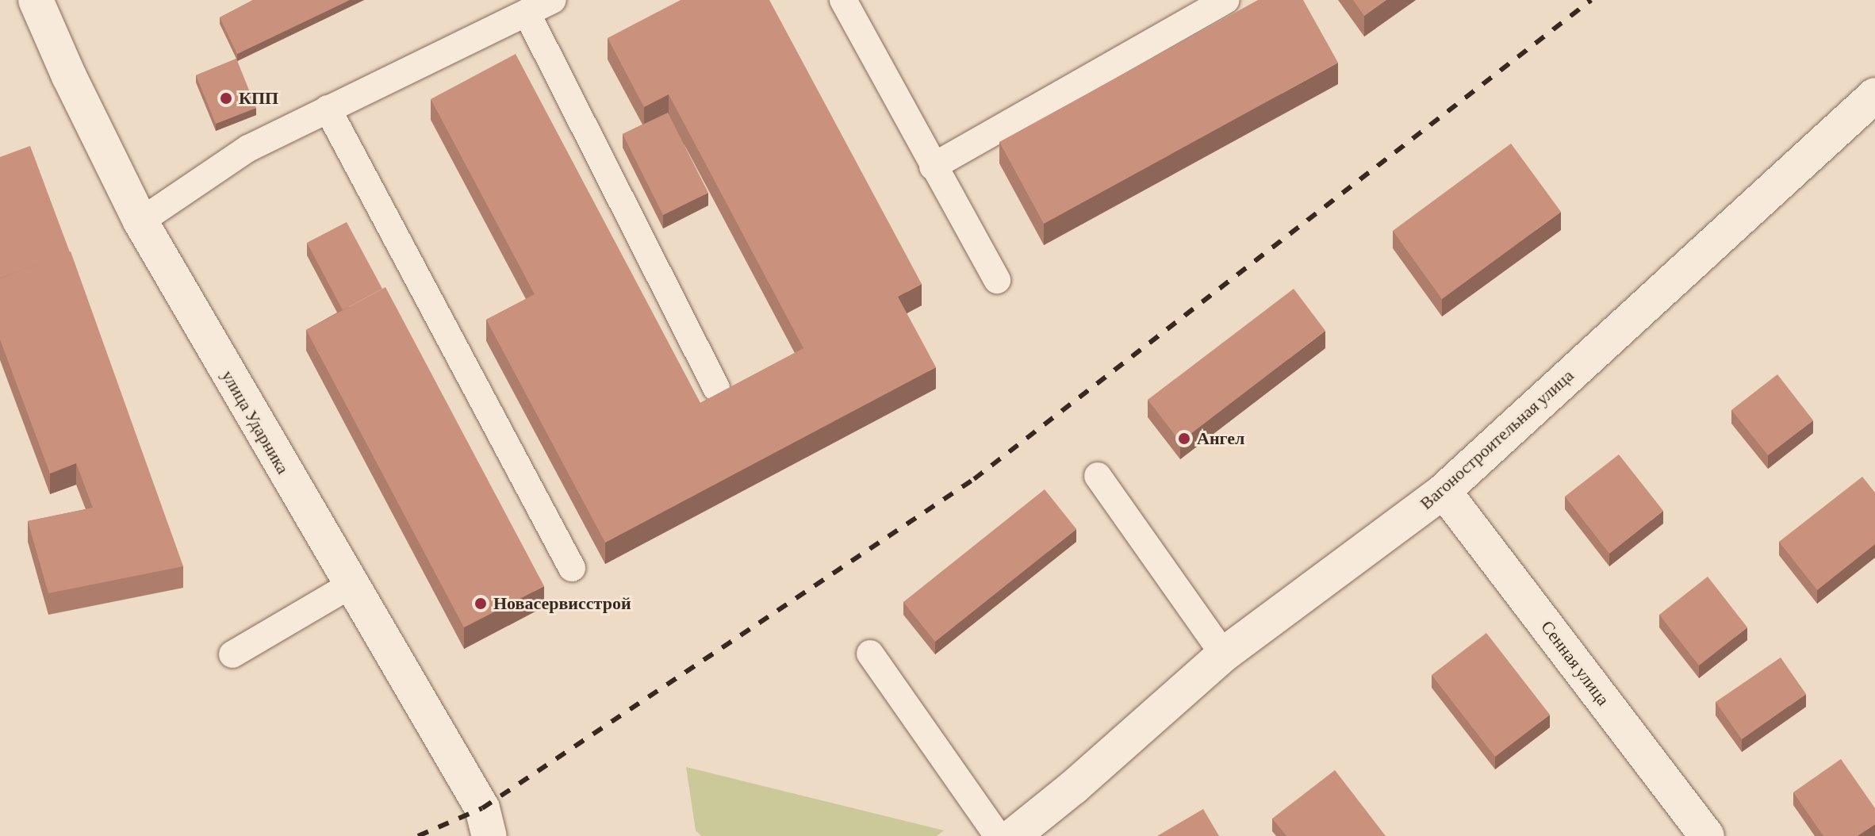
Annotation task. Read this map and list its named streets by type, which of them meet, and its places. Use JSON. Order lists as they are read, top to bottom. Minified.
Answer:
{"streets":{"street":["улица Ударника","Вагоностроительная улица","Сенная улица"]},"crossings":[["Вагоностроительная улица","Сенная улица"]],"places":["КПП","Ангел","Новасервисстрой"]}
